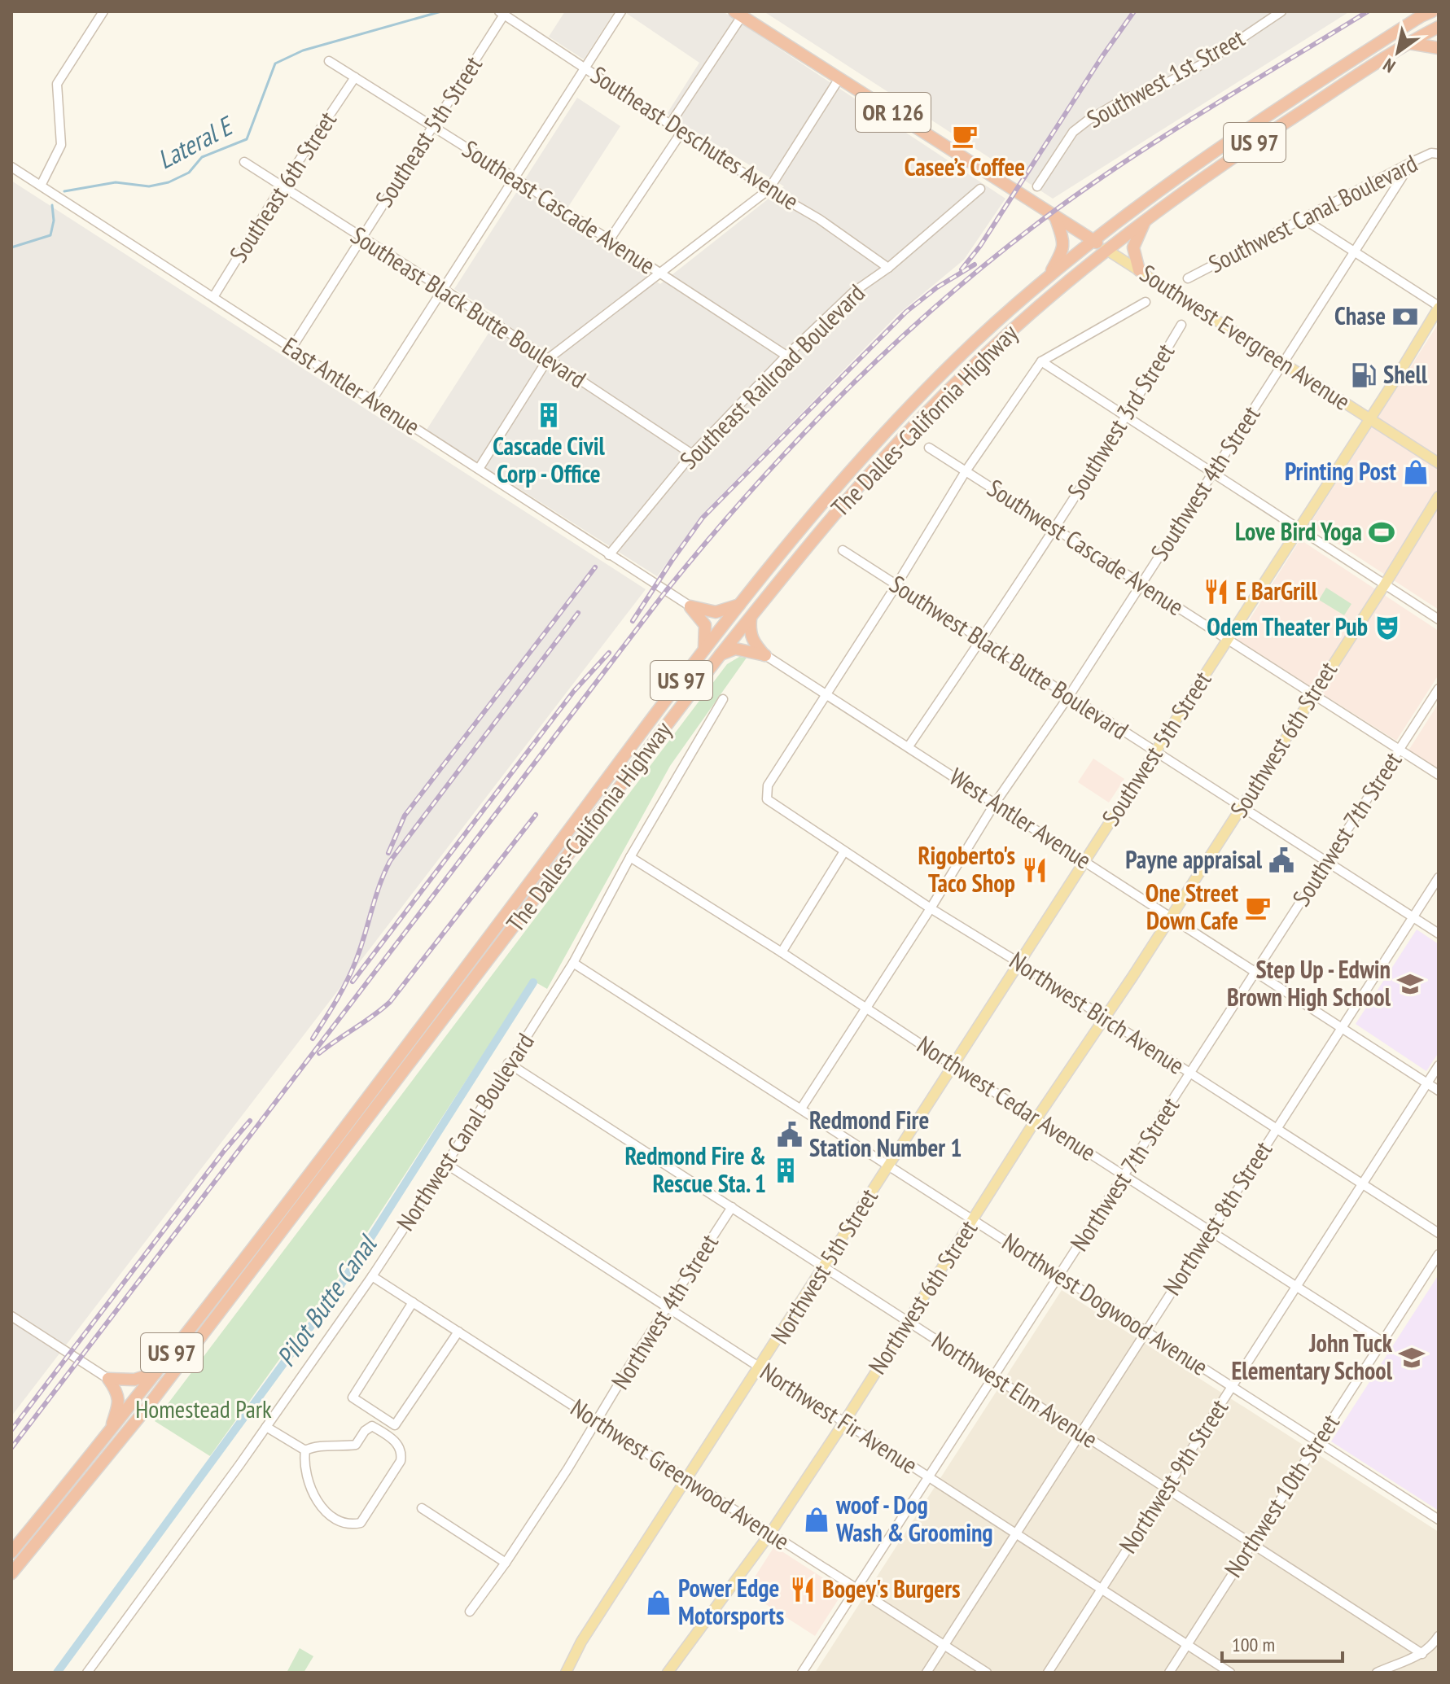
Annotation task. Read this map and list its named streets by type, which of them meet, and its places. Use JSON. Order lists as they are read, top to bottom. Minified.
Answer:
{"streets":{"highway":["OR 126","US 97","Southwest Evergreen Avenue","The Dalles-California Highway"],"main road":["Southwest 6th Street","Southwest 5th Street","Northwest 5th Street","Northwest 6th Street"],"street":["Southwest 1st Street","Southeast 5th Street","Southeast Deschutes Avenue","Southeast 6th Street","Southeast Cascade Avenue","Southwest Canal Boulevard","Southeast Black Butte Boulevard","Southeast Railroad Boulevard","East Antler Avenue","Southwest 3rd Street","Southwest 4th Street","Southwest Cascade Avenue","Southwest Black Butte Boulevard","West Antler Avenue","Southwest 7th Street","Northwest Birch Avenue","Northwest Cedar Avenue","Northwest Canal Boulevard","Northwest 7th Street","Northwest 8th Street","Northwest Dogwood Avenue","Northwest 4th Street","Northwest Elm Avenue","Northwest Fir Avenue","Northwest Greenwood Avenue","Northwest 9th Street","Northwest 10th Street"]},"crossings":[["OR 126","Southwest Evergreen Avenue"],["Southeast 5th Street","Southeast Deschutes Avenue"],["Southeast 5th Street","Southeast Cascade Avenue"],["Southeast 5th Street","Southeast Black Butte Boulevard"],["Southeast 5th Street","East Antler Avenue"],["Southeast Deschutes Avenue","Southeast Railroad Boulevard"],["Southeast 6th Street","Southeast Cascade Avenue"],["Southeast 6th Street","Southeast Black Butte Boulevard"],["Southeast 6th Street","East Antler Avenue"],["Southeast Cascade Avenue","Southeast Railroad Boulevard"],["Southwest Canal Boulevard","Southwest 4th Street"],["Southeast Black Butte Boulevard","Southeast Railroad Boulevard"],["Southwest Evergreen Avenue","The Dalles-California Highway"],["Southwest Evergreen Avenue","Southwest 4th Street"],["Southwest Evergreen Avenue","Southwest 5th Street"],["Southeast Railroad Boulevard","East Antler Avenue"],["Southwest 3rd Street","Southwest Cascade Avenue"],["Southwest 3rd Street","Southwest Black Butte Boulevard"],["Southwest 3rd Street","West Antler Avenue"],["Southwest 4th Street","Southwest Cascade Avenue"],["Southwest 4th Street","Southwest Black Butte Boulevard"],["Southwest 4th Street","West Antler Avenue"],["Southwest Cascade Avenue","Southwest 6th Street"],["Southwest Cascade Avenue","Southwest 5th Street"],["Southwest Cascade Avenue","Southwest 7th Street"],["Southwest Black Butte Boulevard","Southwest 6th Street"],["Southwest Black Butte Boulevard","Southwest 5th Street"],["Southwest Black Butte Boulevard","Southwest 7th Street"],["Southwest Black Butte Boulevard","Northwest 8th Street"],["Southwest 6th Street","West Antler Avenue"],["Southwest 6th Street","Northwest 6th Street"],["Southwest 5th Street","West Antler Avenue"],["Southwest 5th Street","Northwest 5th Street"],["West Antler Avenue","Southwest 7th Street"],["West Antler Avenue","Northwest Birch Avenue"],["West Antler Avenue","Northwest 7th Street"],["West Antler Avenue","Northwest 8th Street"],["West Antler Avenue","Northwest 5th Street"],["West Antler Avenue","Northwest 6th Street"],["West Antler Avenue","Northwest 9th Street"],["Southwest 7th Street","Northwest 7th Street"],["Northwest Birch Avenue","Northwest 7th Street"],["Northwest Birch Avenue","Northwest 8th Street"],["Northwest Birch Avenue","Northwest 5th Street"],["Northwest Birch Avenue","Northwest 6th Street"],["Northwest Birch Avenue","Northwest 9th Street"],["Northwest Cedar Avenue","Northwest Canal Boulevard"],["Northwest Cedar Avenue","Northwest 7th Street"],["Northwest Cedar Avenue","Northwest 8th Street"],["Northwest Cedar Avenue","Northwest 5th Street"],["Northwest Cedar Avenue","Northwest 6th Street"],["Northwest Cedar Avenue","Northwest 9th Street"],["Northwest Cedar Avenue","Northwest 10th Street"],["Northwest Canal Boulevard","Northwest Dogwood Avenue"],["Northwest Canal Boulevard","Northwest Elm Avenue"],["Northwest Canal Boulevard","Northwest Fir Avenue"],["Northwest Canal Boulevard","Northwest Greenwood Avenue"],["Northwest 7th Street","Northwest Dogwood Avenue"],["Northwest 7th Street","Northwest Elm Avenue"],["Northwest 7th Street","Northwest Fir Avenue"],["Northwest 7th Street","Northwest Greenwood Avenue"],["Northwest 8th Street","Northwest Dogwood Avenue"],["Northwest 8th Street","Northwest Elm Avenue"],["Northwest 8th Street","Northwest Fir Avenue"],["Northwest 8th Street","Northwest Greenwood Avenue"],["Northwest 5th Street","Northwest Dogwood Avenue"],["Northwest 5th Street","Northwest Elm Avenue"],["Northwest 5th Street","Northwest Fir Avenue"],["Northwest 5th Street","Northwest Greenwood Avenue"],["Northwest 6th Street","Northwest Dogwood Avenue"],["Northwest 6th Street","Northwest Elm Avenue"],["Northwest 6th Street","Northwest Fir Avenue"],["Northwest 6th Street","Northwest Greenwood Avenue"],["Northwest Dogwood Avenue","Northwest 9th Street"],["Northwest Dogwood Avenue","Northwest 10th Street"],["Northwest 4th Street","Northwest Elm Avenue"],["Northwest 4th Street","Northwest Fir Avenue"],["Northwest 4th Street","Northwest Greenwood Avenue"],["Northwest Elm Avenue","Northwest 9th Street"],["Northwest Elm Avenue","Northwest 10th Street"],["Northwest Fir Avenue","Northwest 9th Street"],["Northwest Fir Avenue","Northwest 10th Street"]],"water":["Lateral E","Pilot Butte Canal"],"parks":["Homestead Park"],"places":{"cafe":["Casee’s Coffee","One Street Down Cafe"],"bank":["Chase"],"fuel station":["Shell"],"building":["Cascade Civil Corp - Office","Redmond Fire & Rescue Sta. 1"],"shop":["Printing Post","woof - Dog Wash & Grooming","Power Edge Motorsports"],"sports":["Love Bird Yoga"],"restaurant":["E BarGrill","Rigoberto's Taco Shop","Bogey's Burgers"],"theatre":["Odem Theater Pub"],"public building":["Payne appraisal","Redmond Fire Station Number 1"],"school or university":["Step Up - Edwin Brown High School","John Tuck Elementary School"]},"scale_bar":"100 m","north":"bottom left"}
